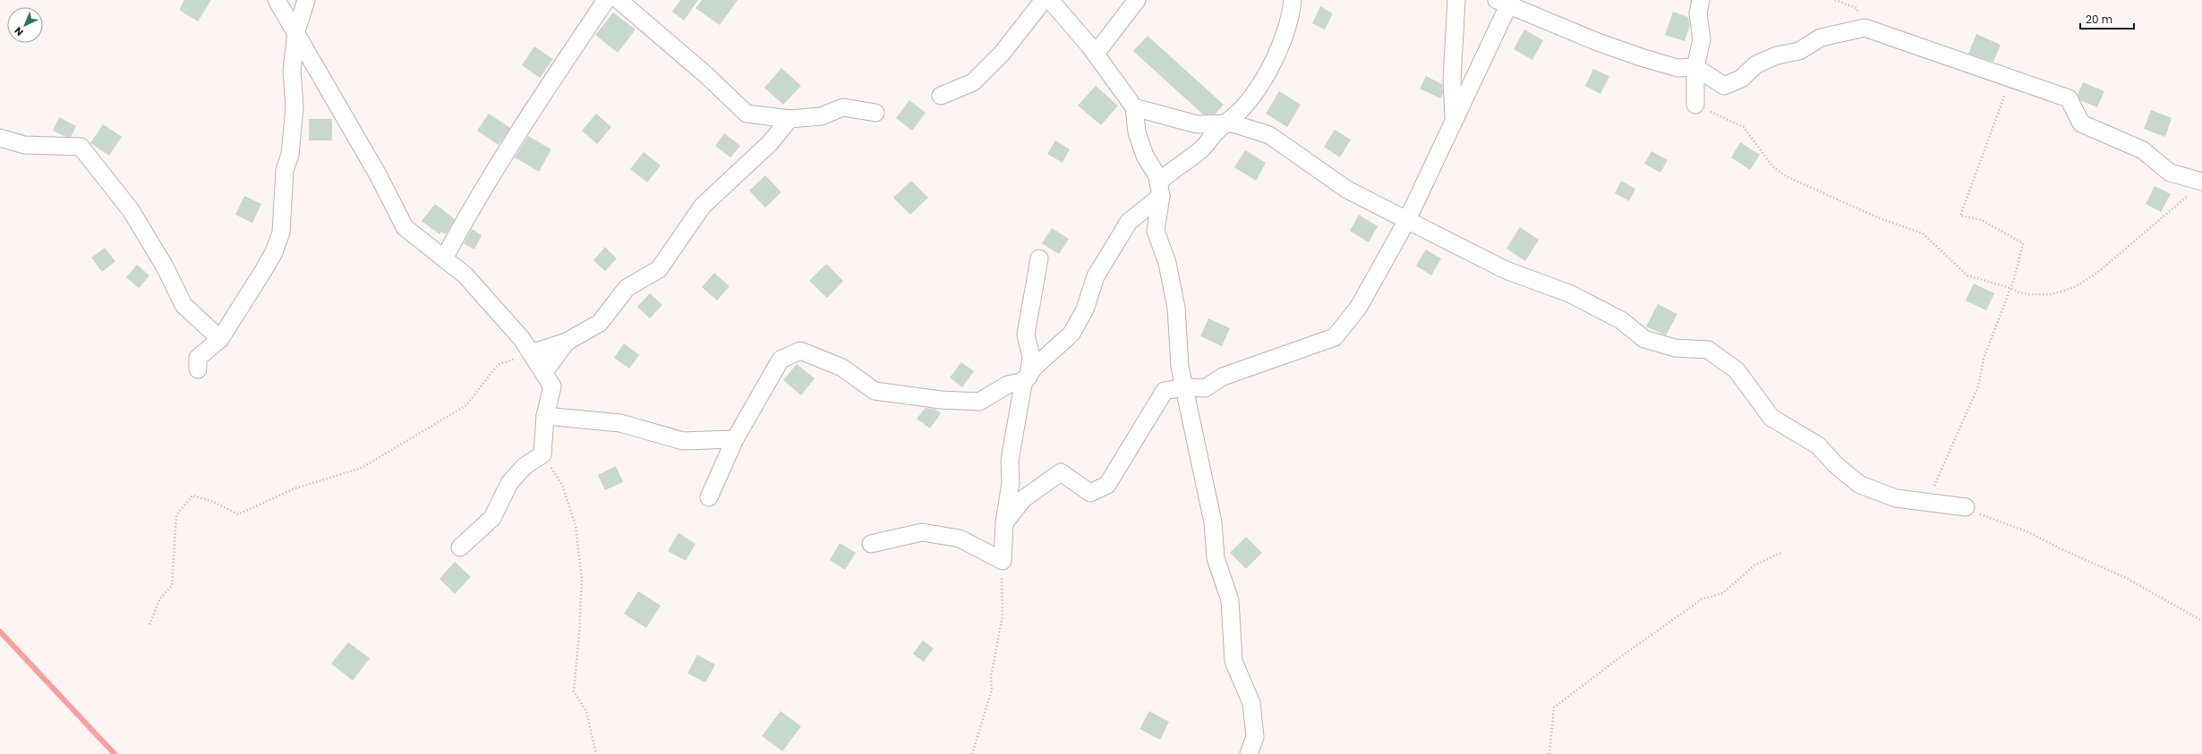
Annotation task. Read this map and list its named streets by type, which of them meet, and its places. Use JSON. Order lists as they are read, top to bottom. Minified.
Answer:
{"scale_bar":"20 m","north":"bottom left"}
